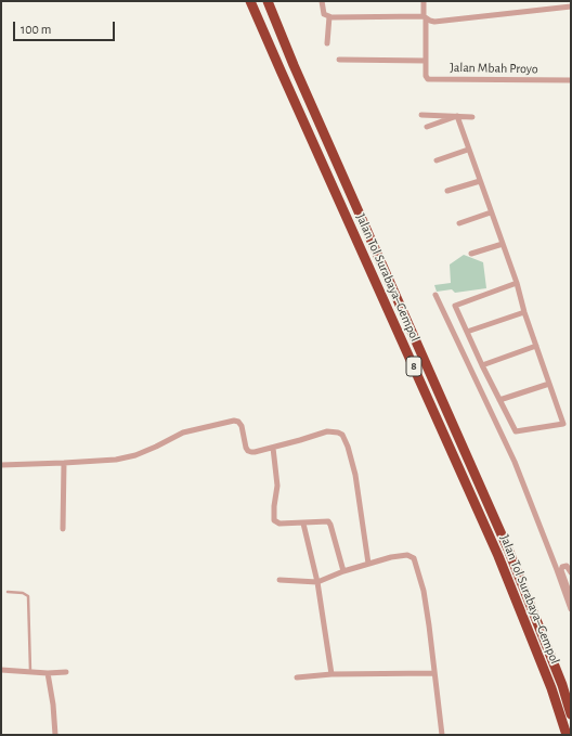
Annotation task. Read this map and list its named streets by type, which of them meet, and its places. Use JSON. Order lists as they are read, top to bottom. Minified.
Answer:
{"streets":{"highway":["Jalan Tol Surabaya–Gempol","8"],"street":["Jalan Mbah Proyo"]},"scale_bar":"100 m"}
